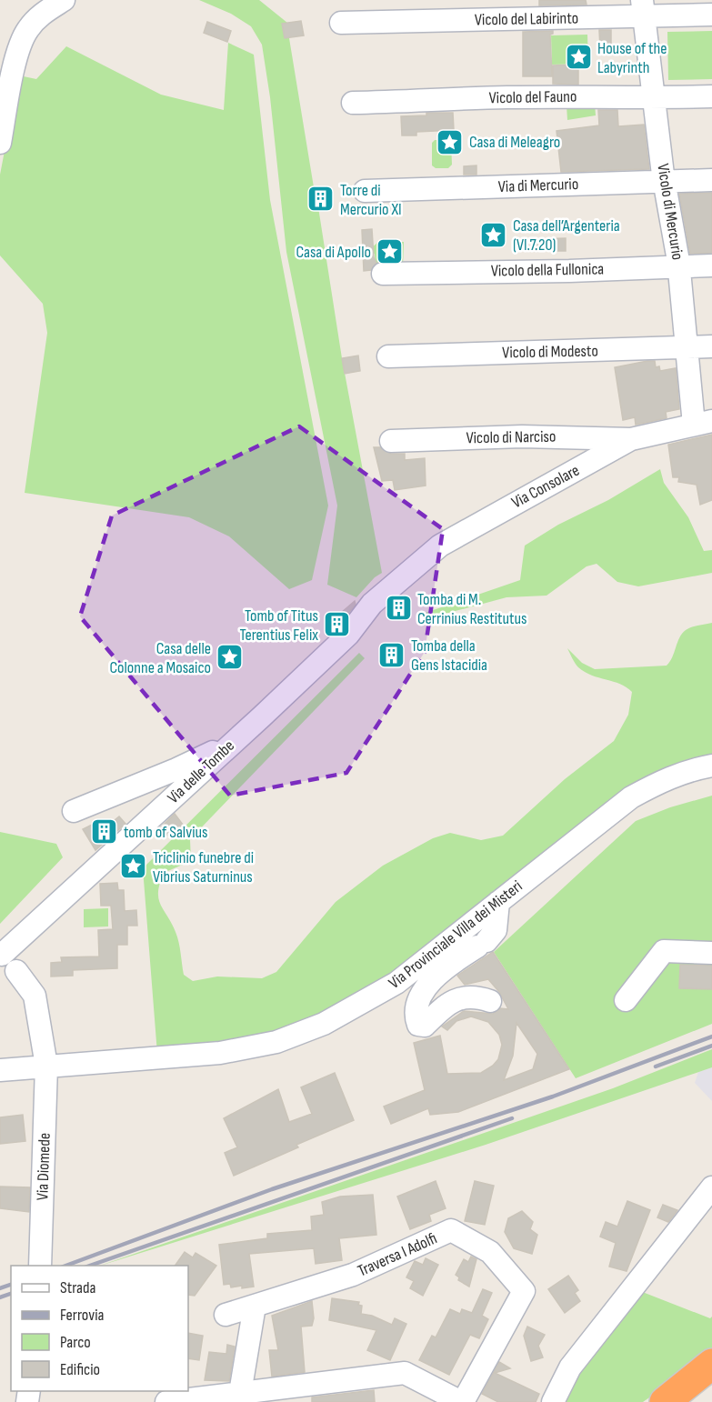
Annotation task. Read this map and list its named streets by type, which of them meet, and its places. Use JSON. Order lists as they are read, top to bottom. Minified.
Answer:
{"streets":{"street":["Vicolo del Labirinto","Vicolo del Fauno","Via di Mercurio","Vicolo di Mercurio","Vicolo della Fullonica","Vicolo di Modesto","Vicolo di Narciso","Via Consolare","Via delle Tombe","Via Provinciale Villa dei Misteri","Via Diomede","Traversa I Adolfi"]},"crossings":[["Vicolo del Labirinto","Vicolo di Mercurio"],["Vicolo del Fauno","Vicolo di Mercurio"],["Via di Mercurio","Vicolo di Mercurio"],["Vicolo di Mercurio","Vicolo della Fullonica"],["Vicolo di Mercurio","Vicolo di Modesto"],["Vicolo di Mercurio","Via Consolare"],["Vicolo di Narciso","Via Consolare"],["Via Consolare","Via delle Tombe"],["Via delle Tombe","Via Diomede"],["Via Provinciale Villa dei Misteri","Via Diomede"]],"places":{"place":["House of the Labyrinth","Casa di Meleagro","Casa dell’Argenteria (VI.7.20)","Casa di Apollo","Casa delle Colonne a Mosaico","Triclinio funebre di Vibrius Saturninus"],"building":["Torre di Mercurio XI","Tomba di M. Cerrinius Restitutus","Tomb of Titus Terentius Felix","Tomba della Gens Istacidia","tomb of Salvius"]},"legend":["Strada","Ferrovia","Parco","Edificio"]}
